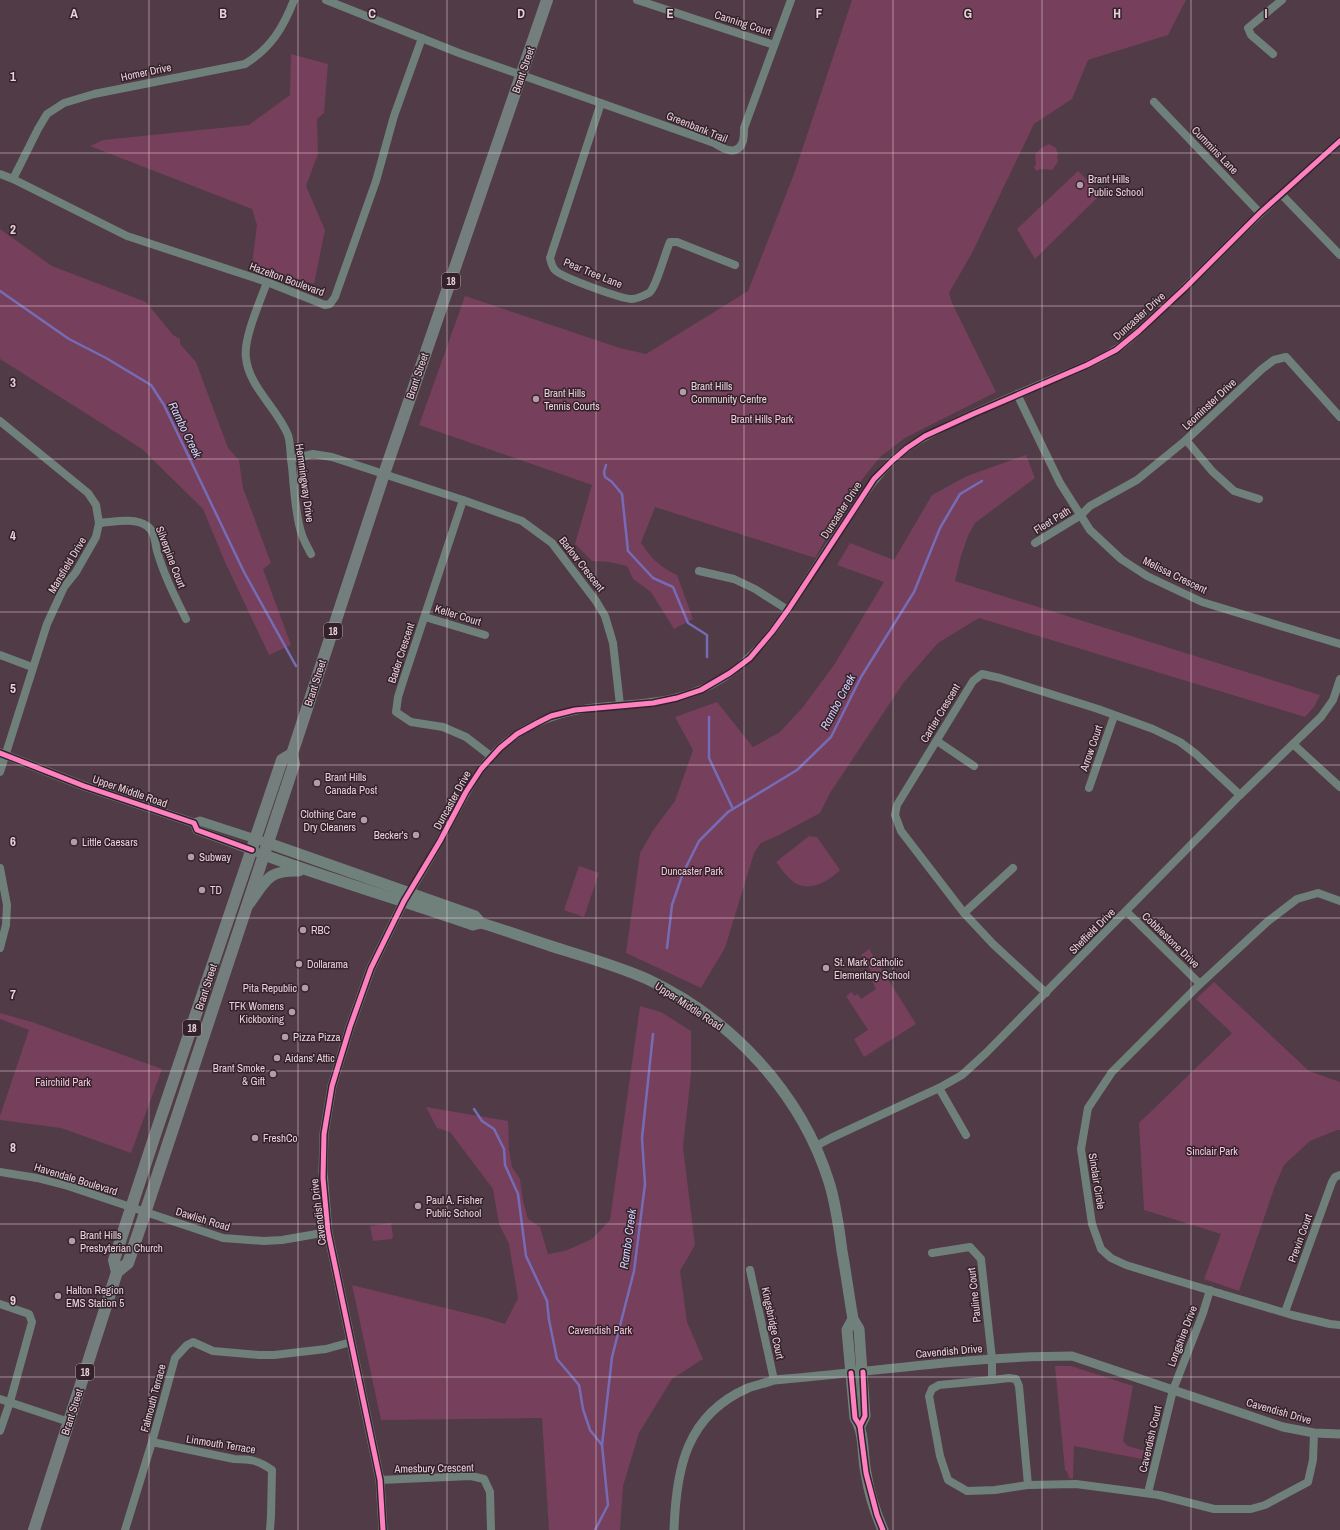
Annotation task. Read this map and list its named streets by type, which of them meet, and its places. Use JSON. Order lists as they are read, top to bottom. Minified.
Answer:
{"streets":{"main road":["Brant Street","18","Upper Middle Road"],"street":["Canning Court","Homer Drive","Greenbank Trail","Cummins Lane","Pear Tree Lane","Hazelton Boulevard","Duncaster Drive","Leominster Drive","Hemmingway Drive","Fleet Path","Silverpine Court","Barlow Crescent","Mansfield Drive","Melissa Crescent","Keller Court","Bader Crescent","Cartier Crescent","Arrow Court","Sheffield Drive","Cobblestone Drive","Havendale Boulevard","Sinclair Circle","Cavendish Drive","Dawlish Road","Previn Court","Pauline Court","Kingsbridge Court","Longshire Drive","Falmouth Terrace","Cavendish Court","Linmouth Terrace","Amesbury Crescent"]},"crossings":[["Canning Court","Greenbank Trail"],["Brant Street","Greenbank Trail"],["Brant Street","Barlow Crescent"],["Brant Street","Upper Middle Road"],["Brant Street","Havendale Boulevard"],["Brant Street","Dawlish Road"],["Homer Drive","Hazelton Boulevard"],["Greenbank Trail","Pear Tree Lane"],["Cummins Lane","Duncaster Drive"],["Hazelton Boulevard","Hemmingway Drive"],["Duncaster Drive","Barlow Crescent"],["Duncaster Drive","Melissa Crescent"],["Duncaster Drive","Bader Crescent"],["Duncaster Drive","Upper Middle Road"],["Duncaster Drive","Cavendish Drive"],["Leominster Drive","Fleet Path"],["Leominster Drive","Melissa Crescent"],["Hemmingway Drive","Barlow Crescent"],["Fleet Path","Melissa Crescent"],["Silverpine Court","Mansfield Drive"],["Barlow Crescent","Bader Crescent"],["Mansfield Drive","Upper Middle Road"],["Keller Court","Bader Crescent"],["Cartier Crescent","Arrow Court"],["Cartier Crescent","Sheffield Drive"],["Upper Middle Road","Sheffield Drive"],["Upper Middle Road","Cavendish Drive"],["Sheffield Drive","Cobblestone Drive"],["Cobblestone Drive","Sinclair Circle"],["Havendale Boulevard","Dawlish Road"],["Sinclair Circle","Previn Court"],["Sinclair Circle","Longshire Drive"],["Cavendish Drive","Dawlish Road"],["Cavendish Drive","Pauline Court"],["Cavendish Drive","Kingsbridge Court"],["Cavendish Drive","Longshire Drive"],["Cavendish Drive","Falmouth Terrace"],["Cavendish Drive","Cavendish Court"],["Cavendish Drive","Amesbury Crescent"],["Longshire Drive","Cavendish Court"],["Falmouth Terrace","Linmouth Terrace"]],"water":["Rambo Creek"],"parks":["Brant Hills Park","Duncaster Park","Fairchild Park","Sinclair Park","Cavendish Park"],"places":["Brant Hills Public School","Brant Hills Community Centre","Brant Hills Tennis Courts","Brant Hills Canada Post","Clothing Care Dry Cleaners","Becker's","Little Caesars","Subway","TD","RBC","Dollarama","St. Mark Catholic Elementary School","Pita Republic","TFK Womens Kickboxing","Pizza Pizza","Aidans' Attic","Brant Smoke & Gift","FreshCo","Paul A. Fisher Public School","Brant Hills Presbyterian Church","Halton Region EMS Station 5"],"grid":{"columns":["A","B","C","D","E","F","G","H","I"],"rows":["1","2","3","4","5","6","7","8","9"]}}
